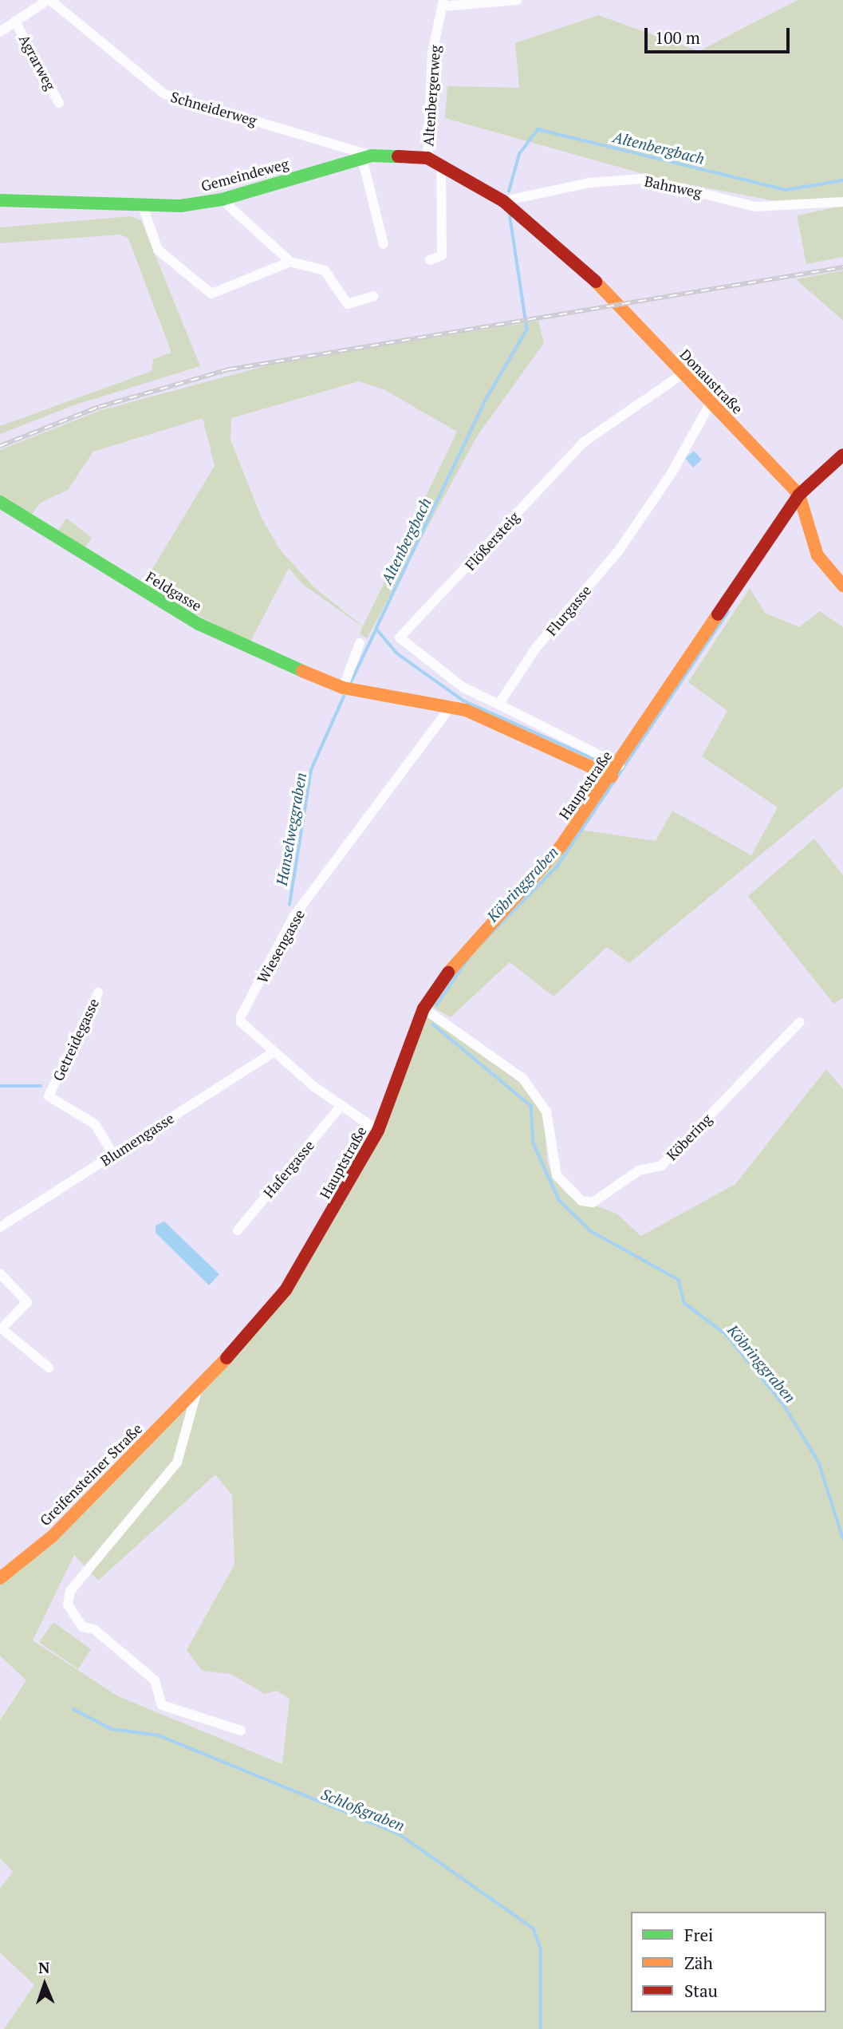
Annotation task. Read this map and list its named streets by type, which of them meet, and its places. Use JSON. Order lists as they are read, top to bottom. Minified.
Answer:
{"streets":{"street":["Agrarweg","Altenbergerweg","Schneiderweg","Gemeindeweg","Bahnweg","Donaustraße","Flößersteig","Feldgasse","Flurgasse","Hauptstraße","Wiesengasse","Getreidegasse","Köbering","Blumengasse","Hafergasse","Greifensteiner Straße"]},"crossings":[["Altenbergerweg","Gemeindeweg"],["Altenbergerweg","Donaustraße"],["Schneiderweg","Gemeindeweg"],["Gemeindeweg","Donaustraße"],["Bahnweg","Donaustraße"],["Donaustraße","Flößersteig"],["Donaustraße","Flurgasse"],["Donaustraße","Hauptstraße"],["Flößersteig","Flurgasse"],["Feldgasse","Hauptstraße"],["Feldgasse","Wiesengasse"],["Hauptstraße","Wiesengasse"],["Hauptstraße","Köbering"],["Hauptstraße","Greifensteiner Straße"],["Wiesengasse","Blumengasse"],["Wiesengasse","Hafergasse"],["Getreidegasse","Blumengasse"]],"water":["Altenbergbach","Hanselweggraben","Köbringgraben","Schloßgraben"],"legend":["Frei","Zäh","Stau"],"scale_bar":"100 m","north":"top"}
